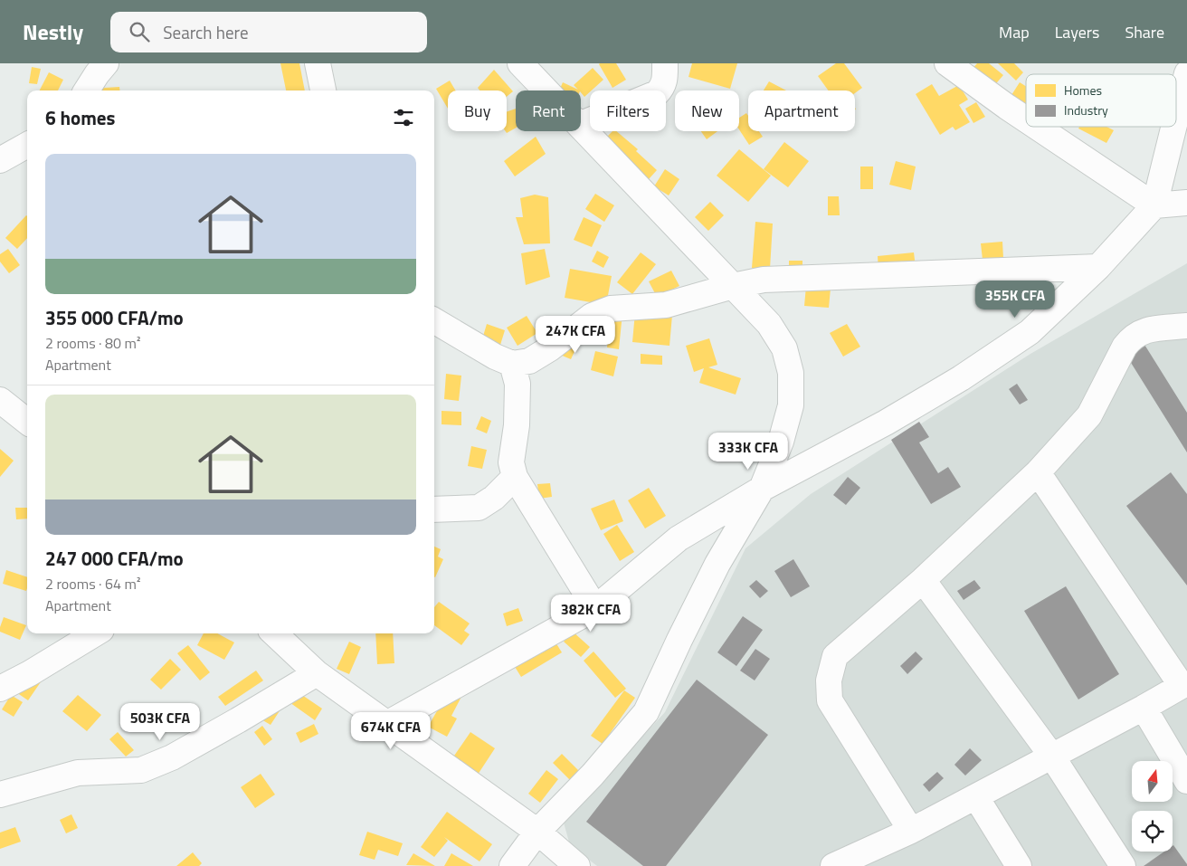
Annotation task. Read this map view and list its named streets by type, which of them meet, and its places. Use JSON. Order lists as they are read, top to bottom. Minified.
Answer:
{"legend":["Homes","Industry"],"north":"top","page":{"header":"Nestly","search":"Search here","nav":["Map","Layers","Share"],"chip":["Buy","Rent","Filters","New","Apartment"],"heading":"6 homes","list":[{"name":"355 000 CFA/mo","note":"2 rooms · 80 m² · Apartment"},{"name":"247 000 CFA/mo","note":"2 rooms · 64 m² · Apartment"}],"price":["355K CFA","247K CFA","333K CFA","382K CFA","503K CFA","674K CFA"]}}
